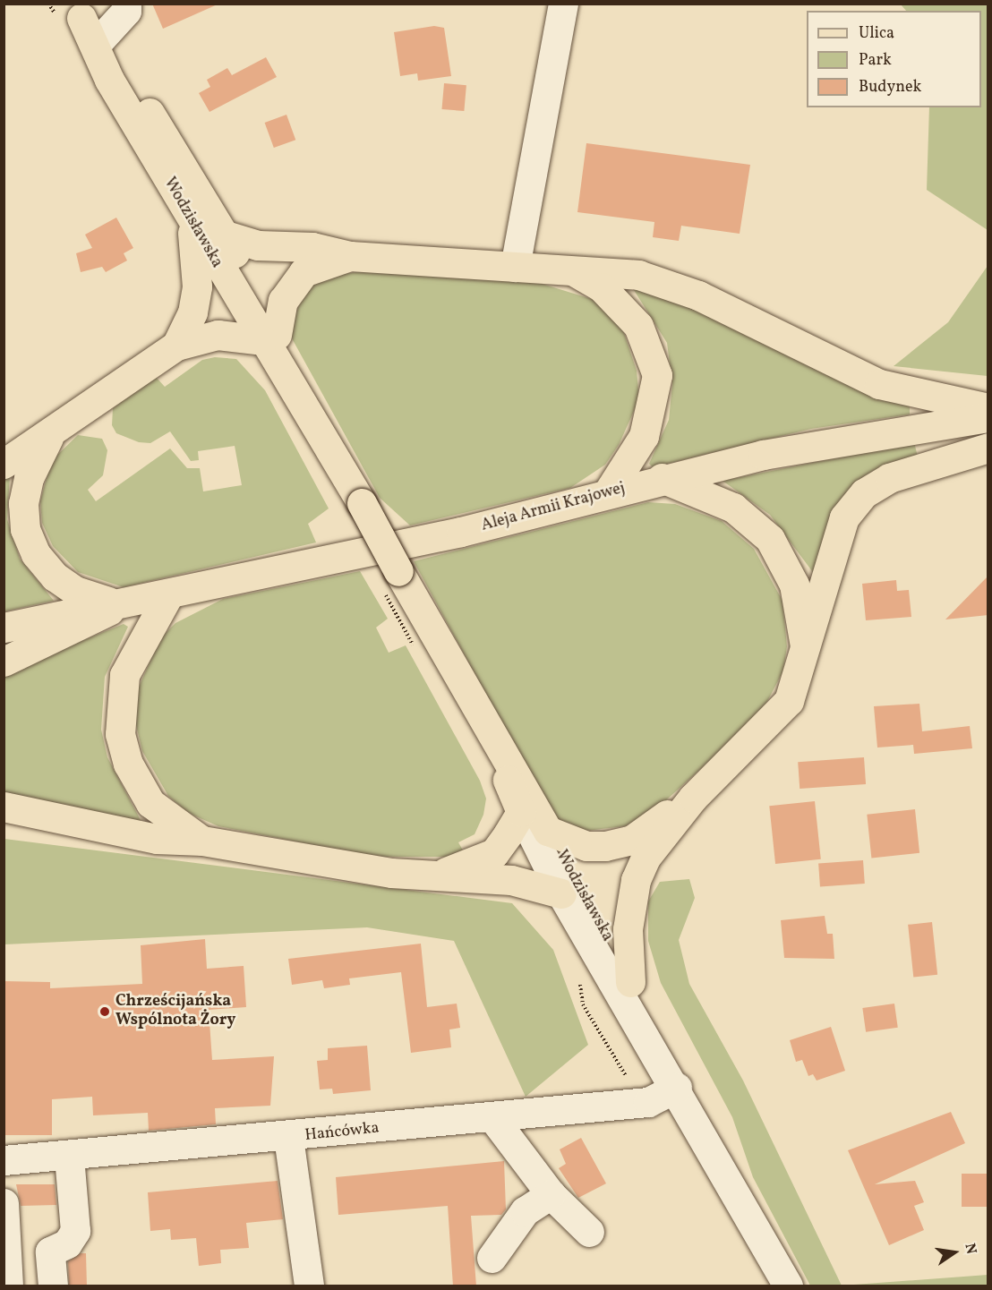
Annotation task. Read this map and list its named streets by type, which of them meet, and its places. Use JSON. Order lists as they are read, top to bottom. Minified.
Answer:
{"streets":{"main road":["Wodzisławska","Aleja Armii Krajowej"],"street":["Hańcówka"]},"crossings":[["Wodzisławska","Hańcówka"]],"places":["Chrześcijańska Wspólnota Żory"],"legend":["Ulica","Park","Budynek"],"north":"right"}
